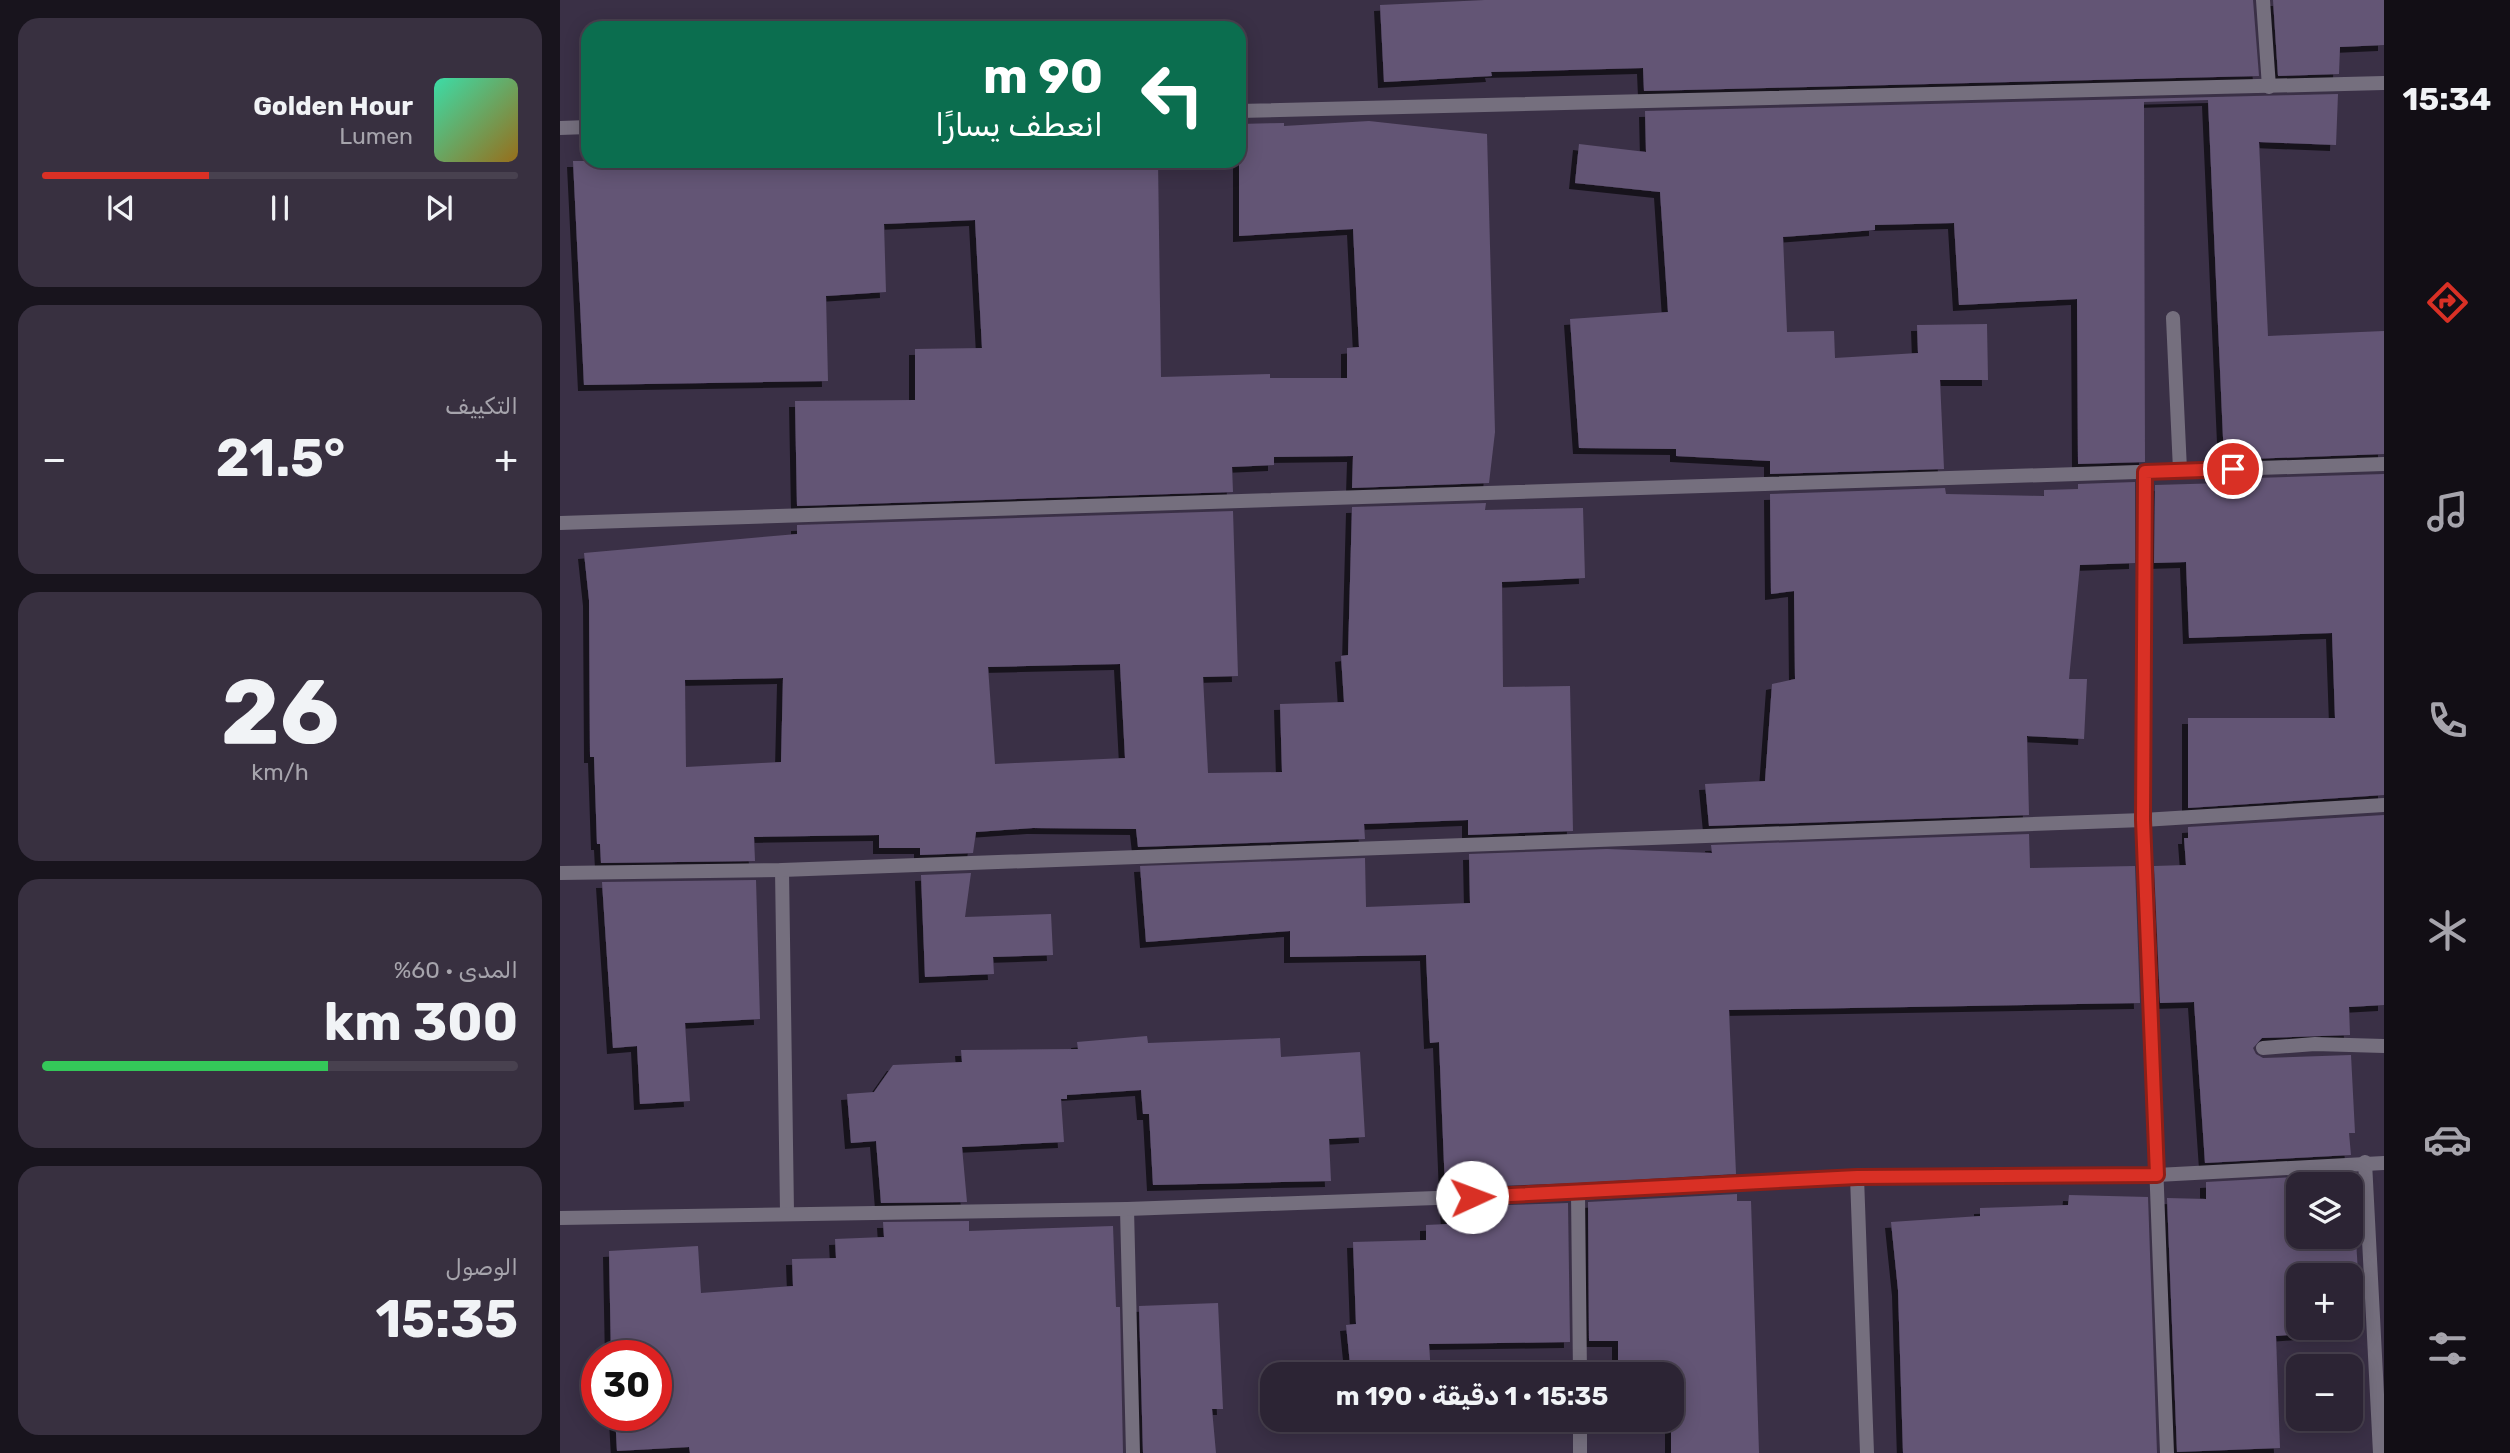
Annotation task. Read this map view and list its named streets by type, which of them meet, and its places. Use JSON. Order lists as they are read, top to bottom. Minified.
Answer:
{"page":{"tabs":"15:34","turn":["90 m","انعطف يسارًا"],"song":["Golden Hour","Lumen"],"tile":["التكييف",["26","km/h"],["المدى · 60%","300 km"],["الوصول","15:35"]],"heat":["−","21.5°","+"],"map_buttons":["+","−"],"limit":"30","trip":"15:35 · 1 دقيقة · 190 m"}}
